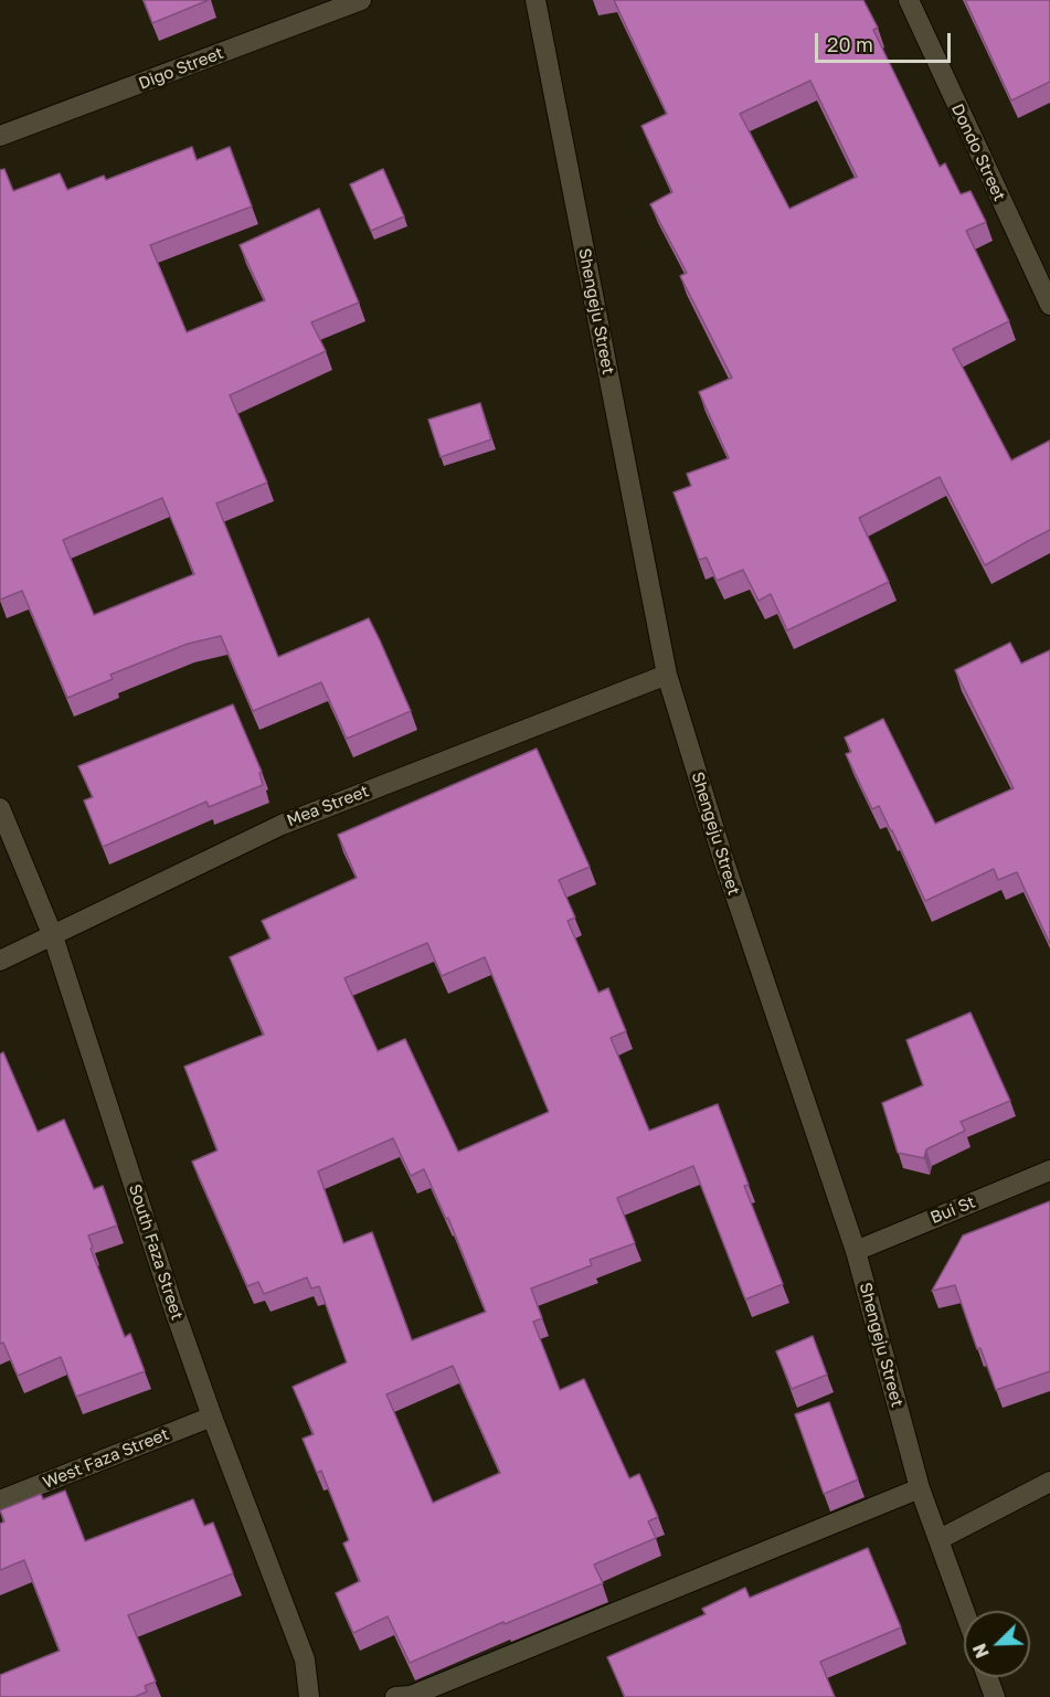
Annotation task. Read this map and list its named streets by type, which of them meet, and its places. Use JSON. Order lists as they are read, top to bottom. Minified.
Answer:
{"streets":{"street":["Digo Street","Dondo Street","Shengeju Street","Mea Street","Bui St","South Faza Street","West Faza Street"]},"crossings":[["Shengeju Street","Mea Street"],["Shengeju Street","Bui St"],["Mea Street","South Faza Street"],["South Faza Street","West Faza Street"]],"scale_bar":"20 m","north":"bottom left"}
